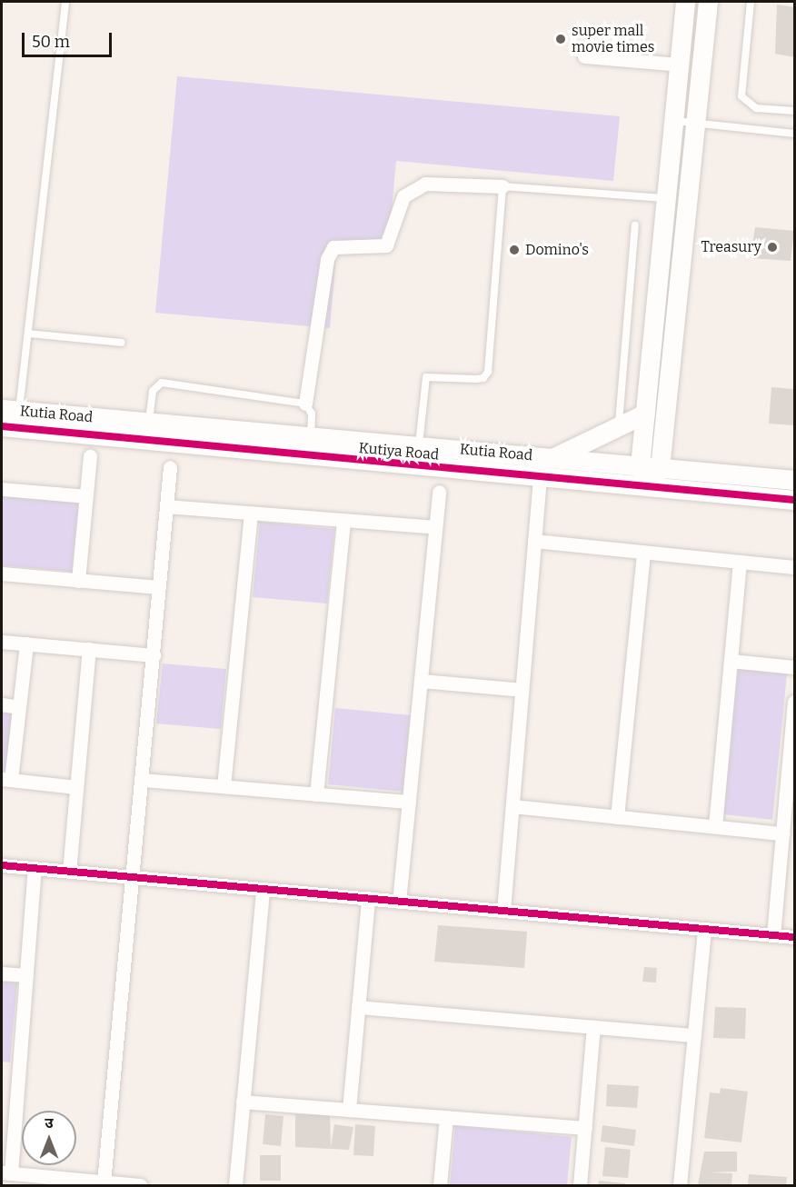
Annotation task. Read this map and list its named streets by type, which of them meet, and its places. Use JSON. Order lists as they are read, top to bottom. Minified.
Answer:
{"streets":{"street":["Kutia Road","Kutiya Road"]},"places":["super mall movie times","Treasury","Domino's"],"scale_bar":"50 m","north":"top"}
